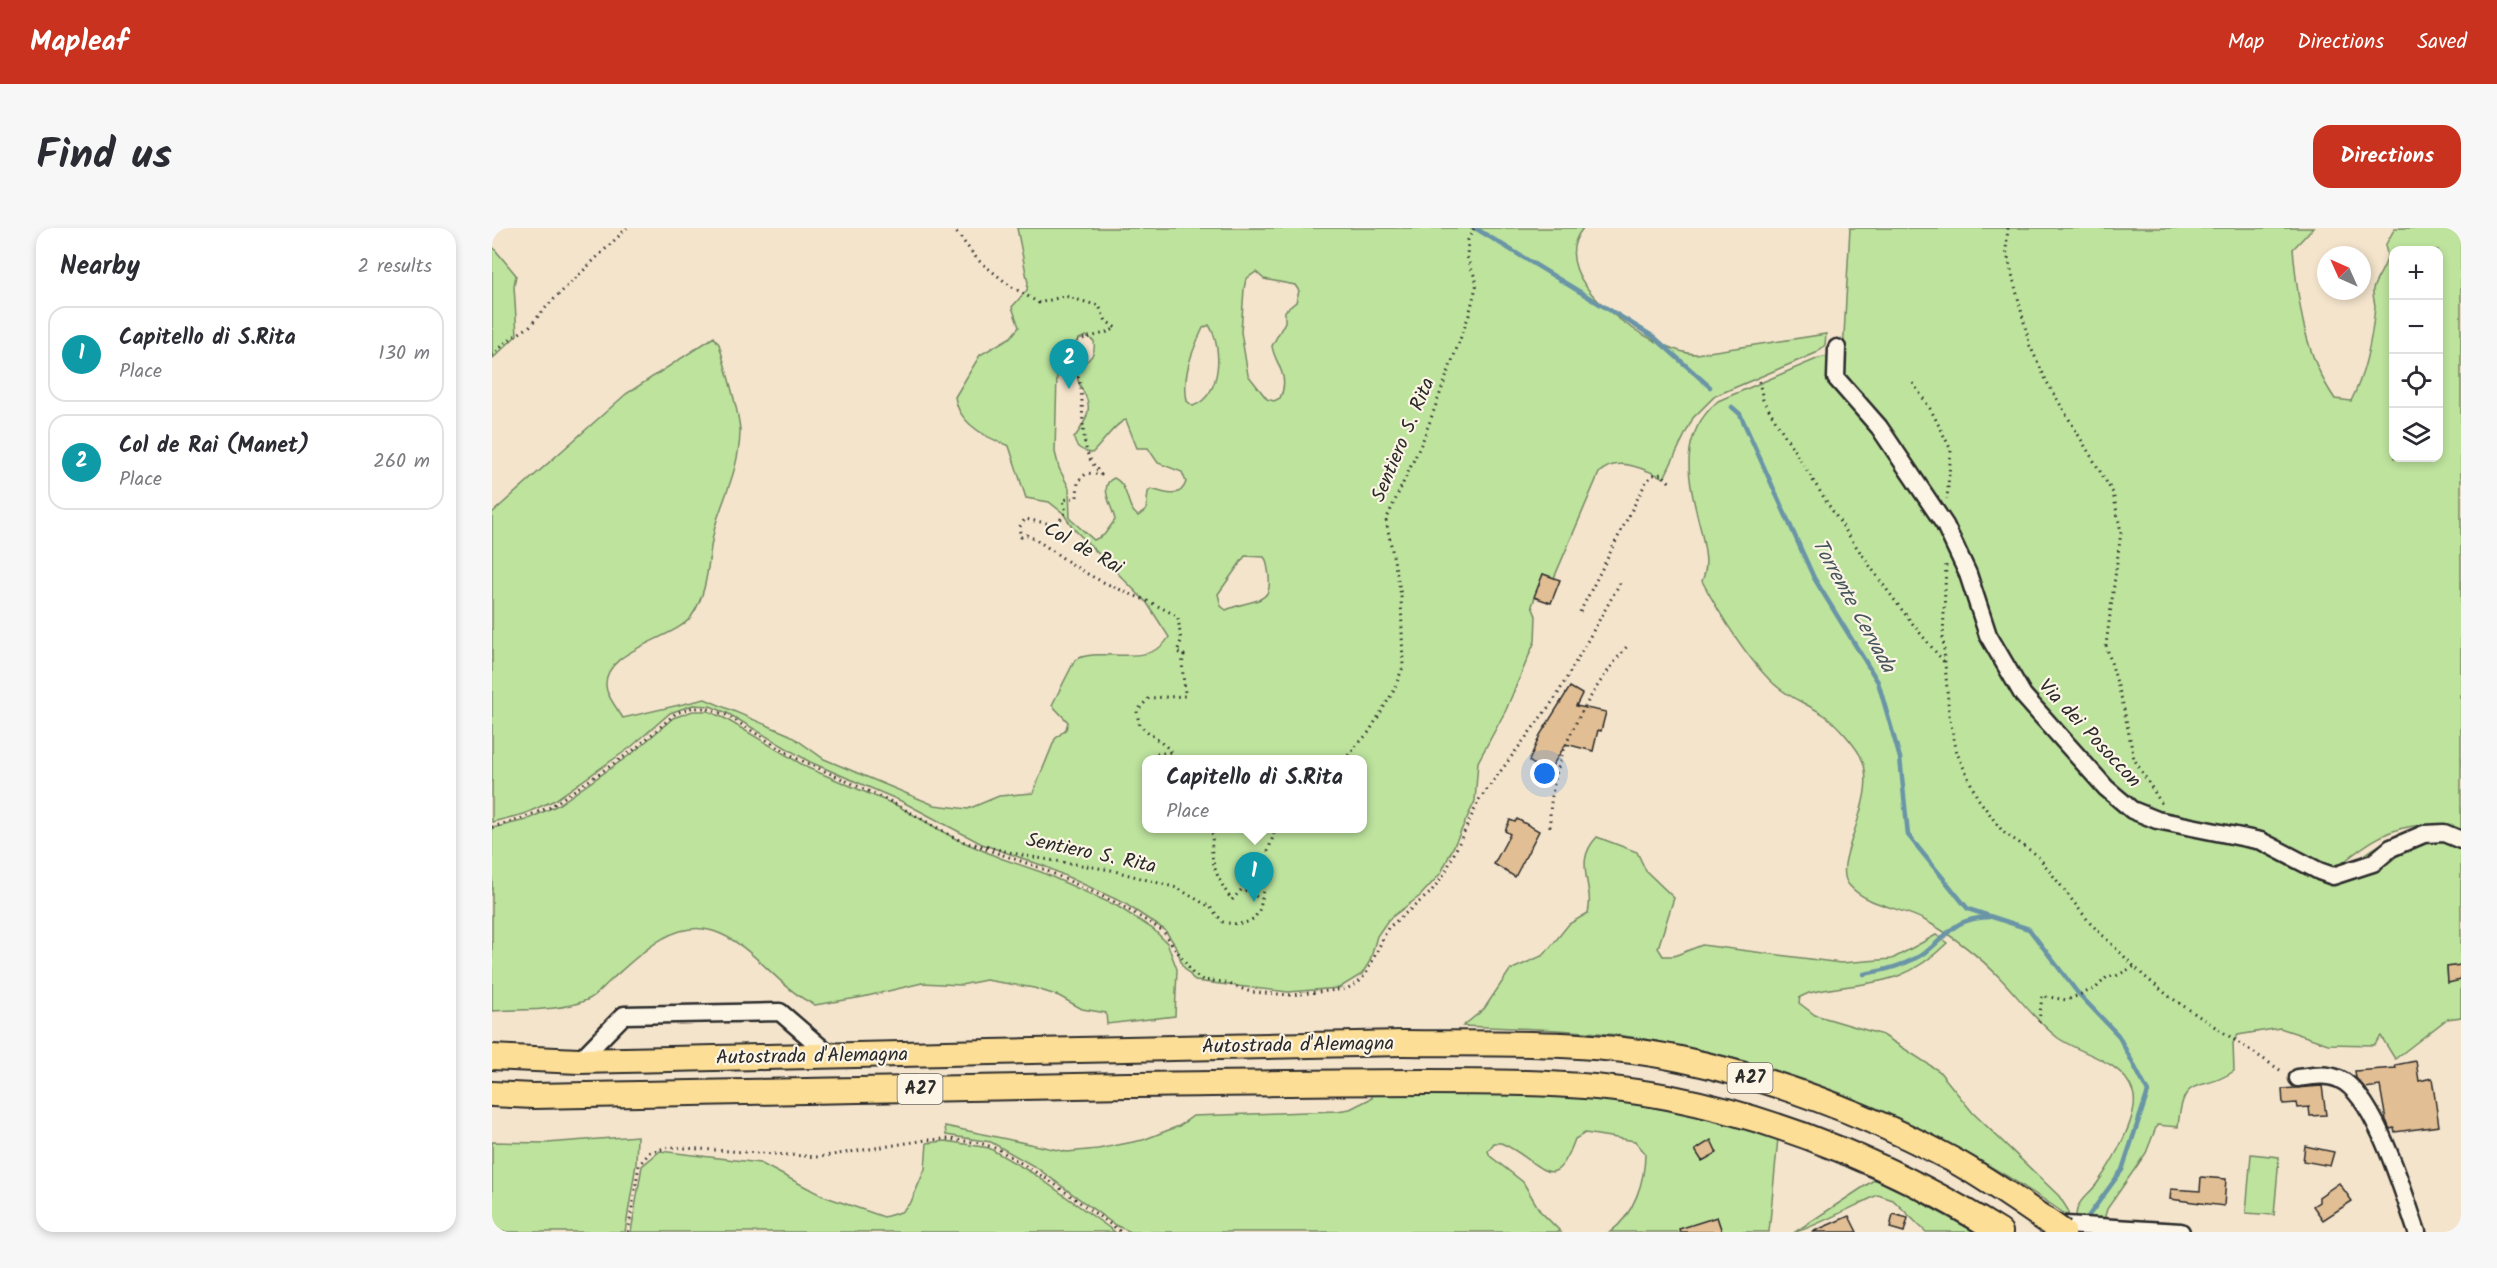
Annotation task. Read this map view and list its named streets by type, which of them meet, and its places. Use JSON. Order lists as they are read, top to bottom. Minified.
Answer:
{"streets":{"highway":["Autostrada d'Alemagna","A27"],"street":["Via dei Posoccon"],"path":["Sentiero S. Rita","Col de Rai"]},"water":["Torrente Cervada"],"north":"top left","page":{"header":"Mapleaf","nav":["Map","Directions","Saved"],"title":"Find us","buttons":"Directions","heading":["Nearby","2 results"],"map_buttons":["+","−"],"list":[{"mark":"1","name":"Capitello di S.Rita","note":"Place","value":"130 m"},{"mark":"2","name":"Col de Rai (Manet)","note":"Place","value":"260 m"}],"pins":["2","1"],"popup":["Capitello di S.Rita","Place"]}}
